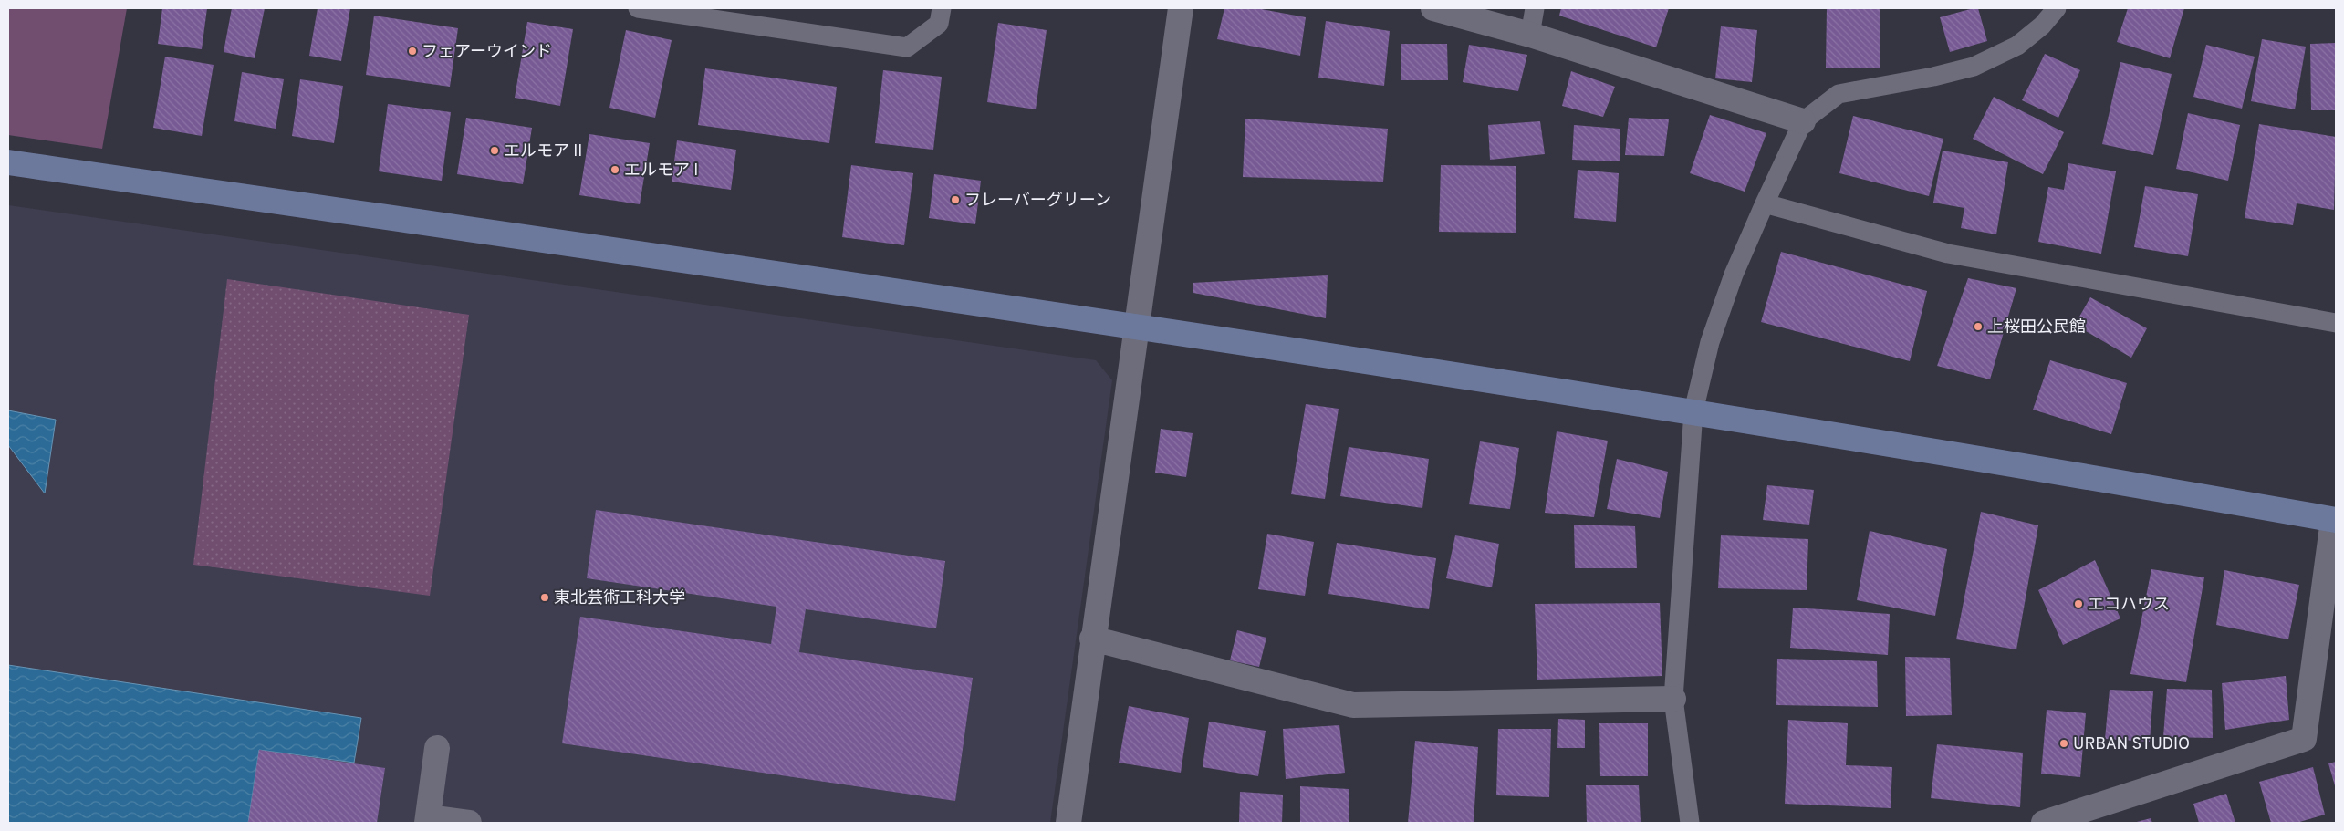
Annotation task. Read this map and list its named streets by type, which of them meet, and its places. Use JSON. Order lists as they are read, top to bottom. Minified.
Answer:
{"places":["フェアーウインド","エルモア II","エルモア I","フレーバーグリーン","上桜田公民館","東北芸術工科大学","エコハウス","URBAN STUDIO"]}
